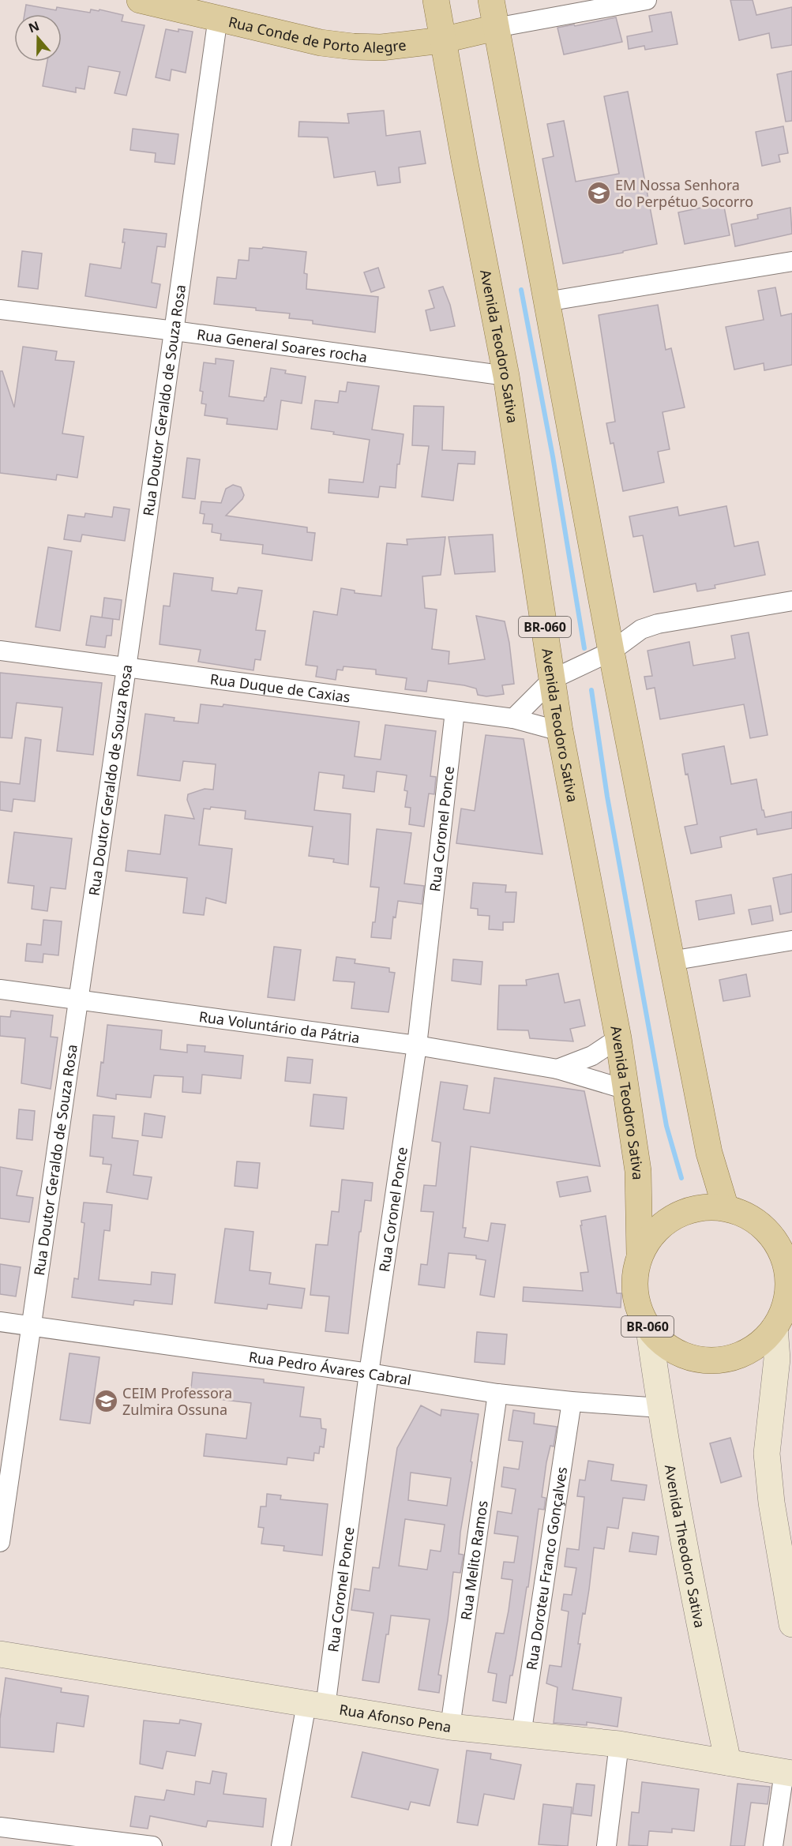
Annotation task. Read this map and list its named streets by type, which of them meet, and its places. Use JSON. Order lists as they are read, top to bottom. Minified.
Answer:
{"streets":{"main road":["Rua Conde de Porto Alegre","Avenida Teodoro Sativa","BR-060"],"street":["Rua General Soares rocha","Rua Doutor Geraldo de Souza Rosa","Rua Duque de Caxias","Rua Coronel Ponce","Rua Voluntário da Pátria","Rua Pedro Ávares Cabral","Avenida Theodoro Sativa","Rua Melito Ramos","Rua Doroteu Franco Gonçalves","Rua Afonso Pena"]},"crossings":[["Rua Conde de Porto Alegre","Avenida Teodoro Sativa"],["Rua Conde de Porto Alegre","Rua Doutor Geraldo de Souza Rosa"],["Rua General Soares rocha","Avenida Teodoro Sativa"],["Rua General Soares rocha","Rua Doutor Geraldo de Souza Rosa"],["Avenida Teodoro Sativa","BR-060"],["Avenida Teodoro Sativa","Rua Duque de Caxias"],["Avenida Teodoro Sativa","Rua Voluntário da Pátria"],["Avenida Teodoro Sativa","Avenida Theodoro Sativa"],["Rua Doutor Geraldo de Souza Rosa","Rua Duque de Caxias"],["Rua Doutor Geraldo de Souza Rosa","Rua Voluntário da Pátria"],["Rua Doutor Geraldo de Souza Rosa","Rua Pedro Ávares Cabral"],["BR-060","Avenida Theodoro Sativa"],["Rua Duque de Caxias","Rua Coronel Ponce"],["Rua Coronel Ponce","Rua Voluntário da Pátria"],["Rua Coronel Ponce","Rua Pedro Ávares Cabral"],["Rua Coronel Ponce","Rua Afonso Pena"],["Rua Pedro Ávares Cabral","Avenida Theodoro Sativa"],["Rua Pedro Ávares Cabral","Rua Melito Ramos"],["Rua Pedro Ávares Cabral","Rua Doroteu Franco Gonçalves"],["Avenida Theodoro Sativa","Rua Afonso Pena"],["Rua Melito Ramos","Rua Afonso Pena"],["Rua Doroteu Franco Gonçalves","Rua Afonso Pena"]],"places":{"school or university":["EM Nossa Senhora do Perpétuo Socorro","CEIM Professora Zulmira Ossuna"]},"north":"top"}
